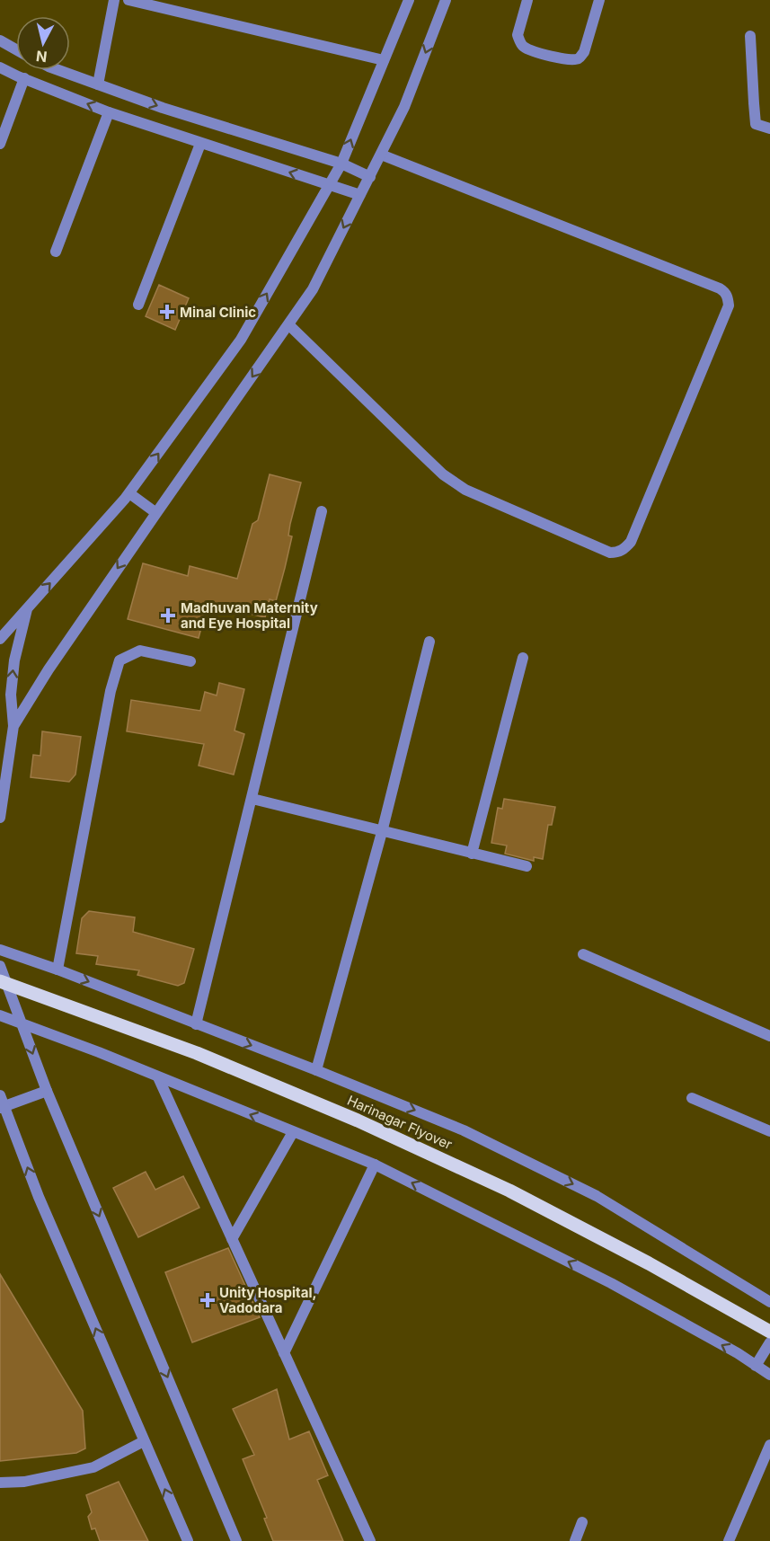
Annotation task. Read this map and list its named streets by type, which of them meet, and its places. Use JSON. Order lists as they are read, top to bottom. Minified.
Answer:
{"streets":{"main road":["Harinagar Flyover"]},"places":{"health":["Minal Clinic","Madhuvan Maternity and Eye Hospital","Unity Hospital, Vadodara"]},"north":"bottom"}
